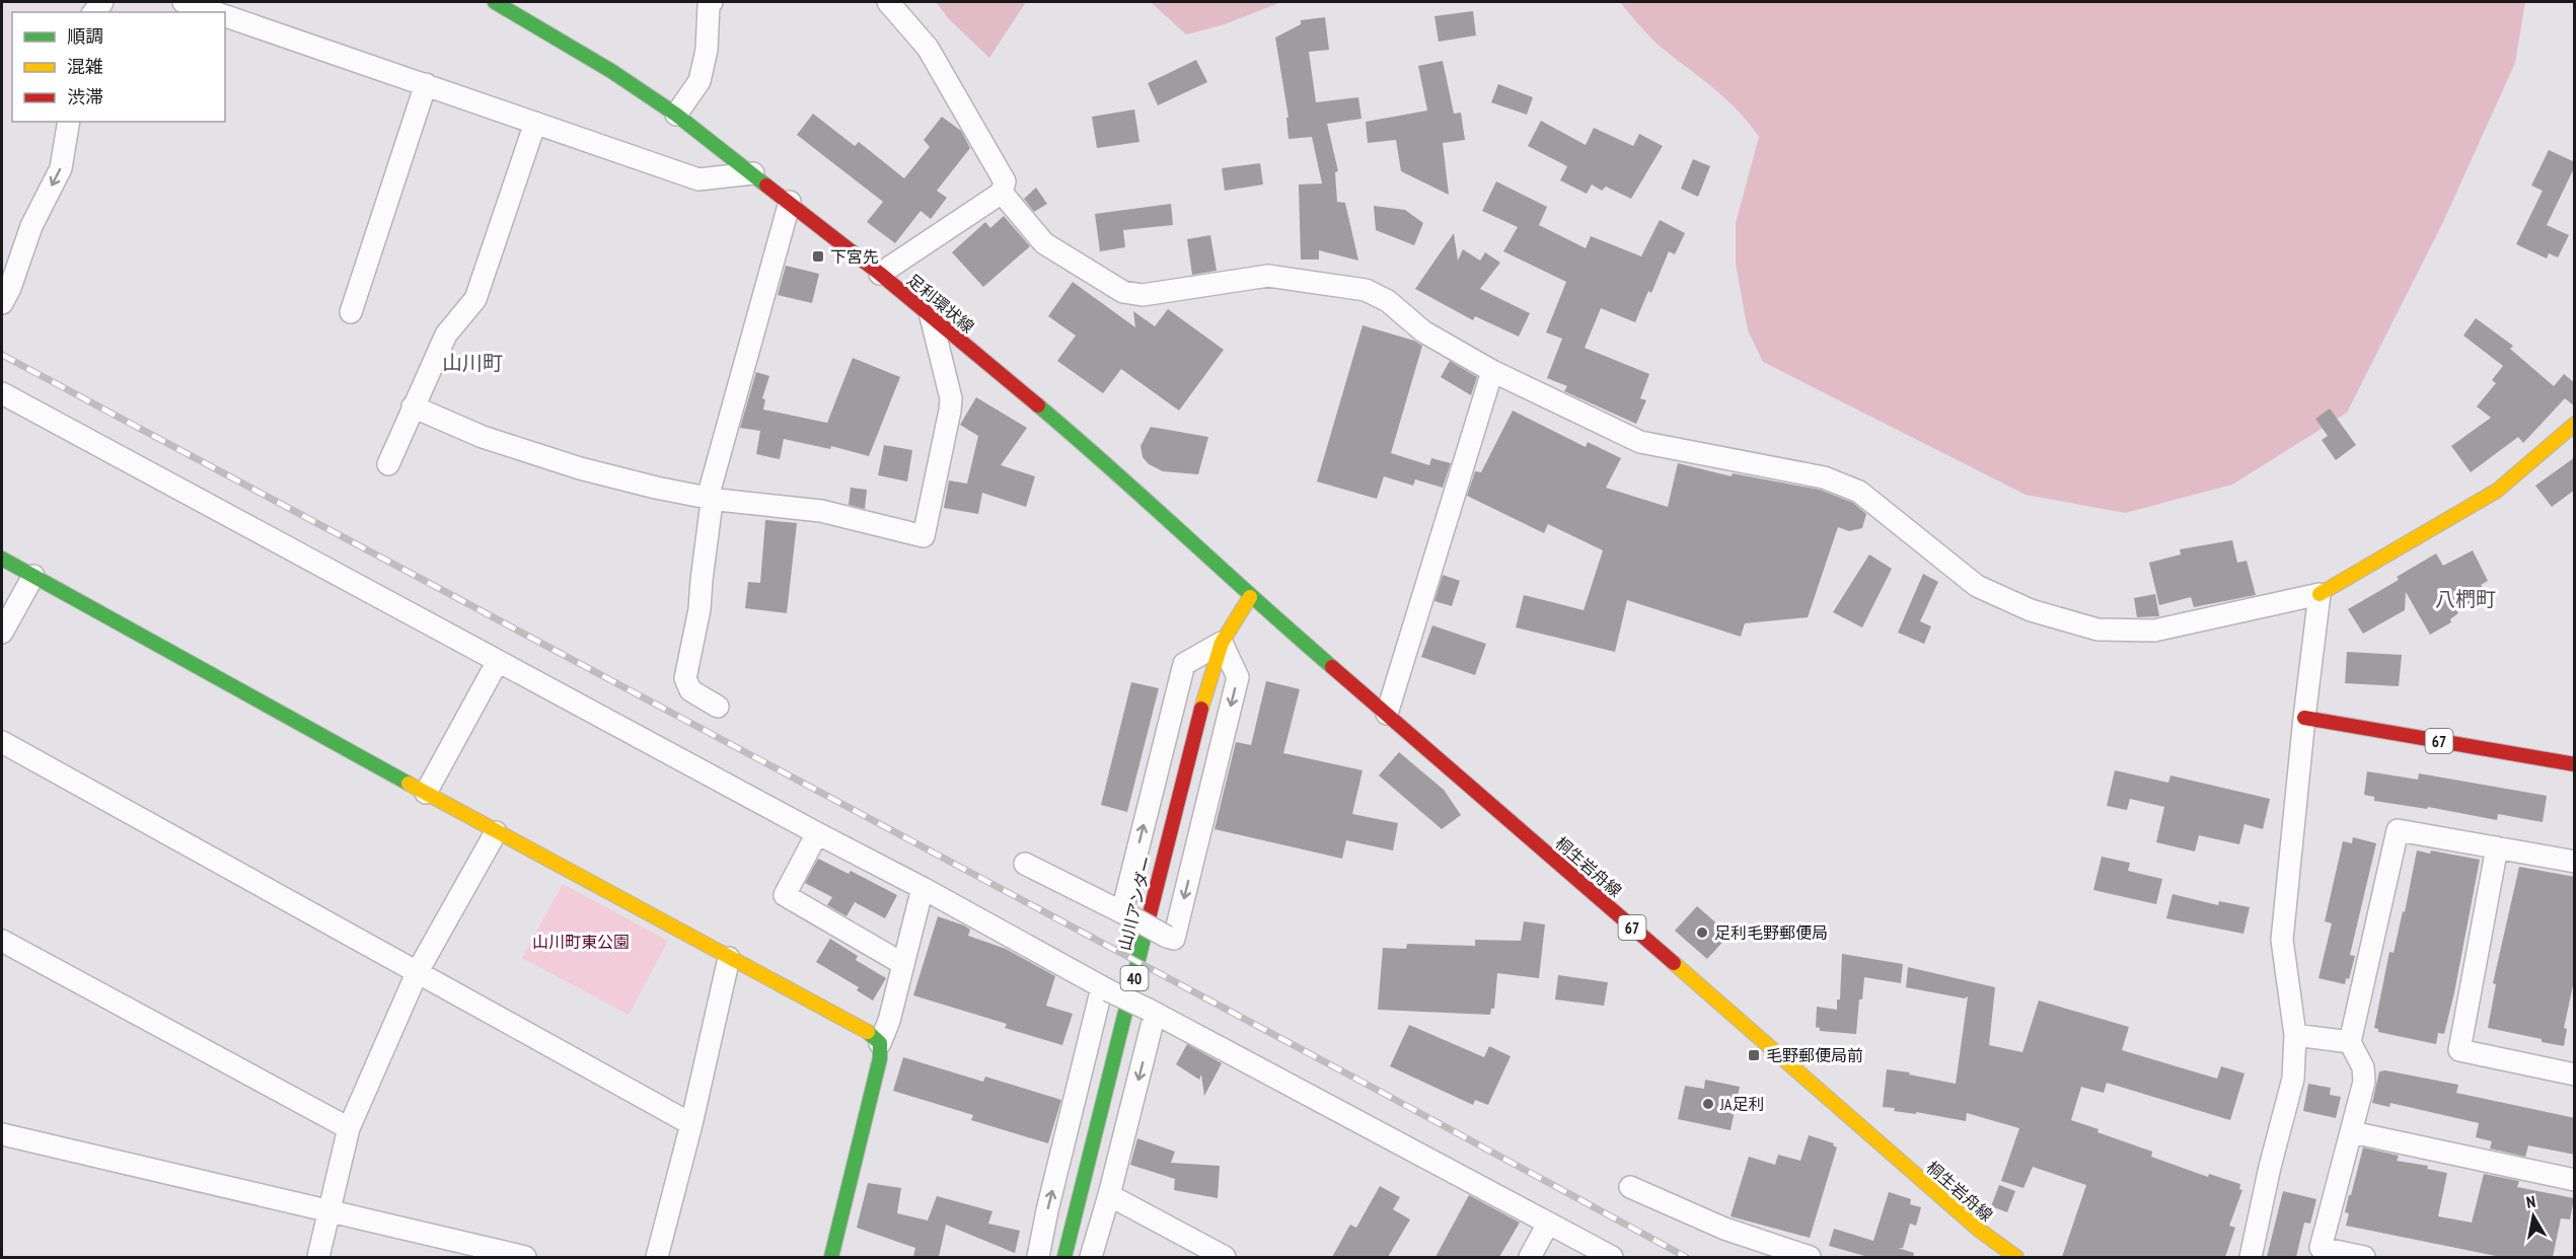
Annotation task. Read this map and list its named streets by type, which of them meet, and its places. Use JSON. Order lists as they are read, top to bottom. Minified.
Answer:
{"streets":{"main road":["足利環状線","67","桐生岩舟線","山川アンダー","40"]},"crossings":[["足利環状線","桐生岩舟線"],["足利環状線","40"],["桐生岩舟線","40"],["山川アンダー","40"]],"districts":["山川町","八椚町"],"parks":["山川町東公園"],"places":{"transit":["下宮先","毛野郵便局前"],"other":["足利毛野郵便局","JA足利"]},"legend":["順調","混雑","渋滞"],"north":"top"}
